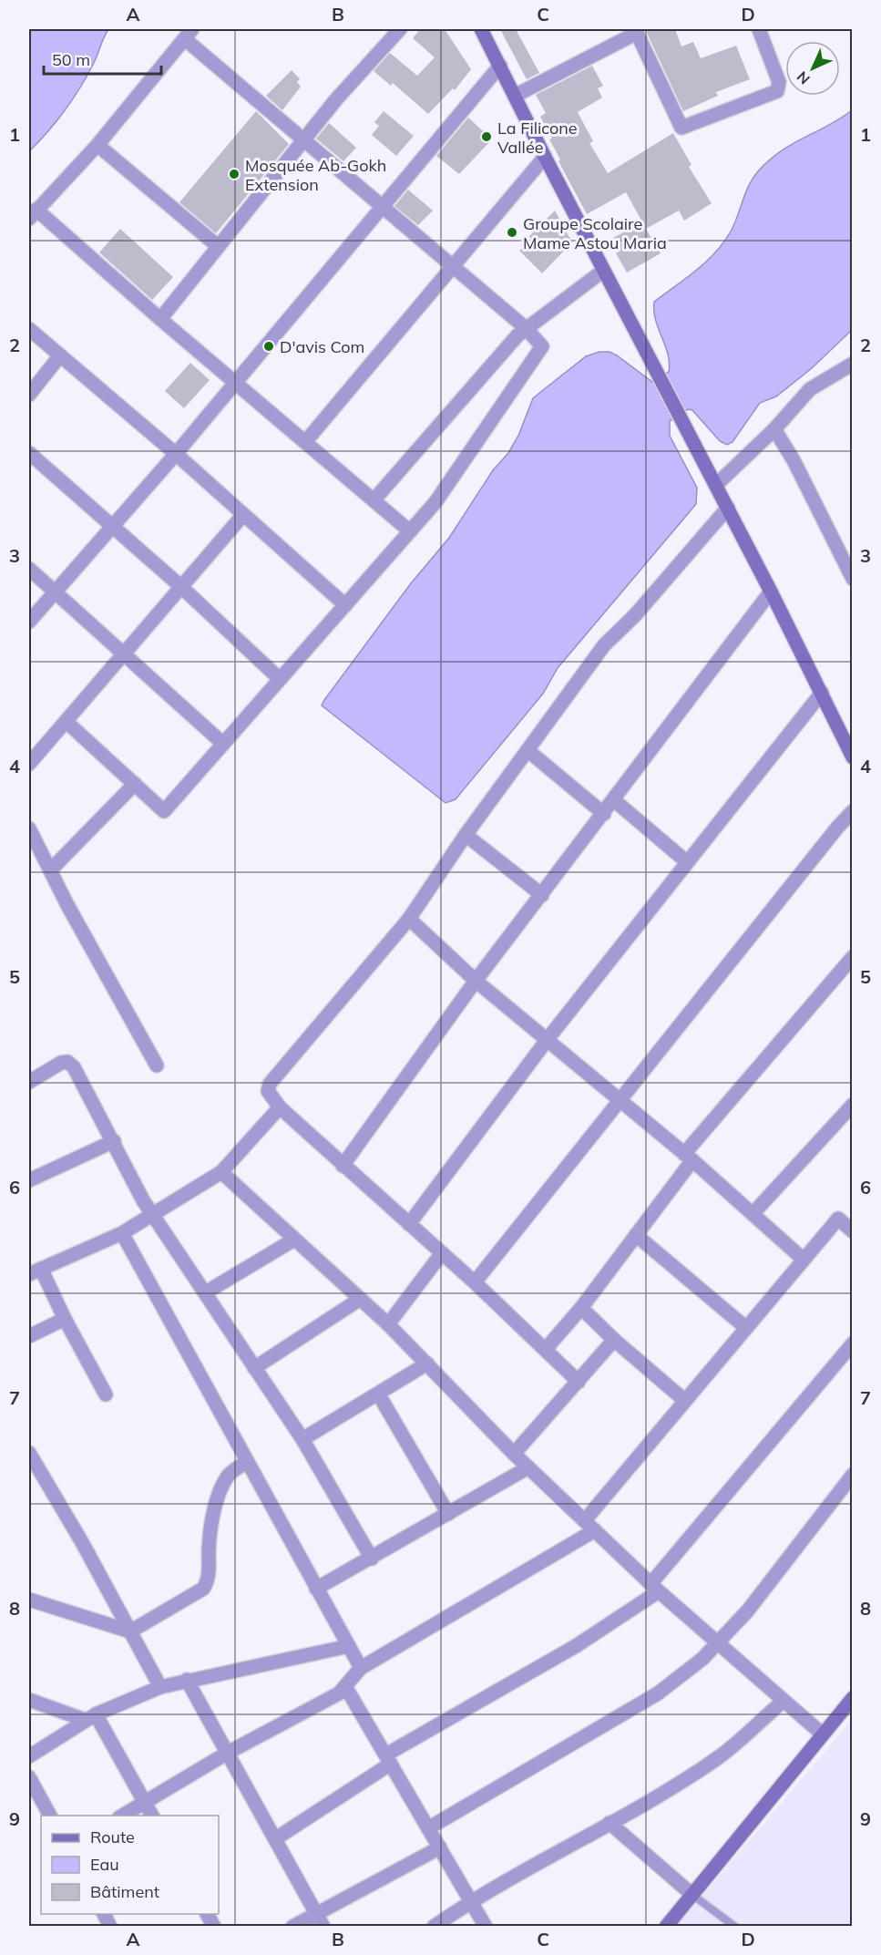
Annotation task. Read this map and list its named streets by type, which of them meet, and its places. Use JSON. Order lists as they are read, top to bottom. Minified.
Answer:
{"places":["La Filicone Vallée","Mosquée Ab-Gokh Extension","Groupe Scolaire Mame Astou Maria","D'avis Com"],"legend":["Route","Eau","Bâtiment"],"scale_bar":"50 m","north":"bottom left","grid":{"columns":["A","B","C","D"],"rows":["1","2","3","4","5","6","7","8","9"]}}
